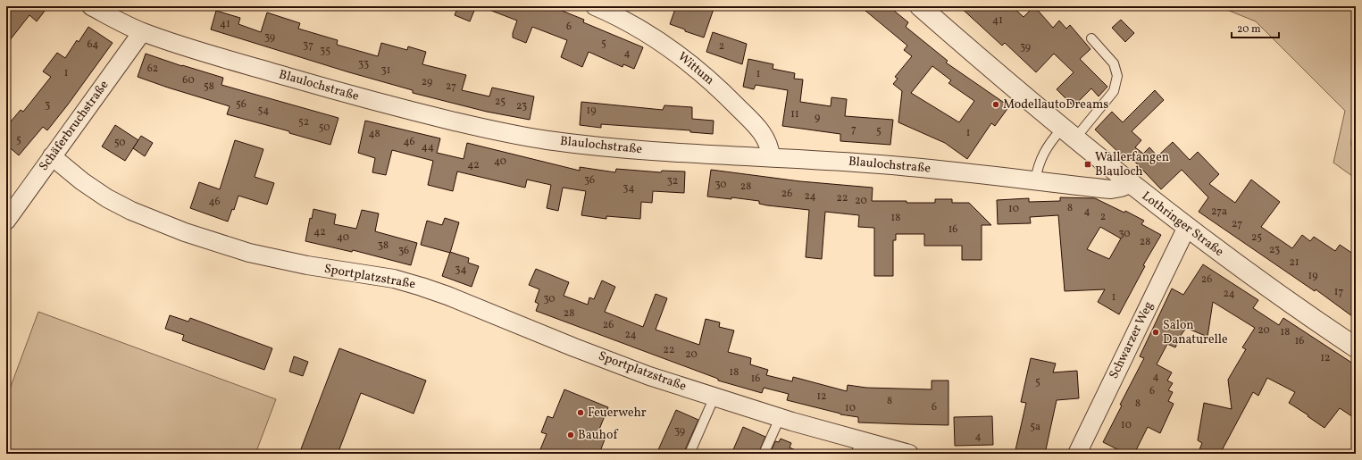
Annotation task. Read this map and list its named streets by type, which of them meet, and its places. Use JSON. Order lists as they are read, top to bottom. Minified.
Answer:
{"streets":{"street":["Wittum","Blaulochstraße","Schäferbruchstraße","Lothringer Straße","Sportplatzstraße","Schwarzer Weg"]},"crossings":[["Wittum","Blaulochstraße"],["Blaulochstraße","Schäferbruchstraße"],["Blaulochstraße","Lothringer Straße"],["Schäferbruchstraße","Sportplatzstraße"],["Lothringer Straße","Schwarzer Weg"]],"places":{"other":["ModellautoDreams","Salon Danaturelle","Feuerwehr","Bauhof"],"transit":["Wallerfangen Blauloch"]},"house_numbers":["41","41","6","39","5","64","37","2","39","35","4","33","62","31","1","1","60","29","58","27","25","56","3","23","54","19","11","9","52","50","7","5","1","48","5","46","50","44","40","42","36","32","30","28","34","26","24","22","20","46","8","10","4","27a","2","18","27","16","42","30","40","25","28","38","23","36","21","34","19","26","17","24","1","30","28","26","20","18","24","16","22","20","12","18","4","16","5","6","12","8","8","6","10","10","5a","39","4"],"scale_bar":"20 m"}
